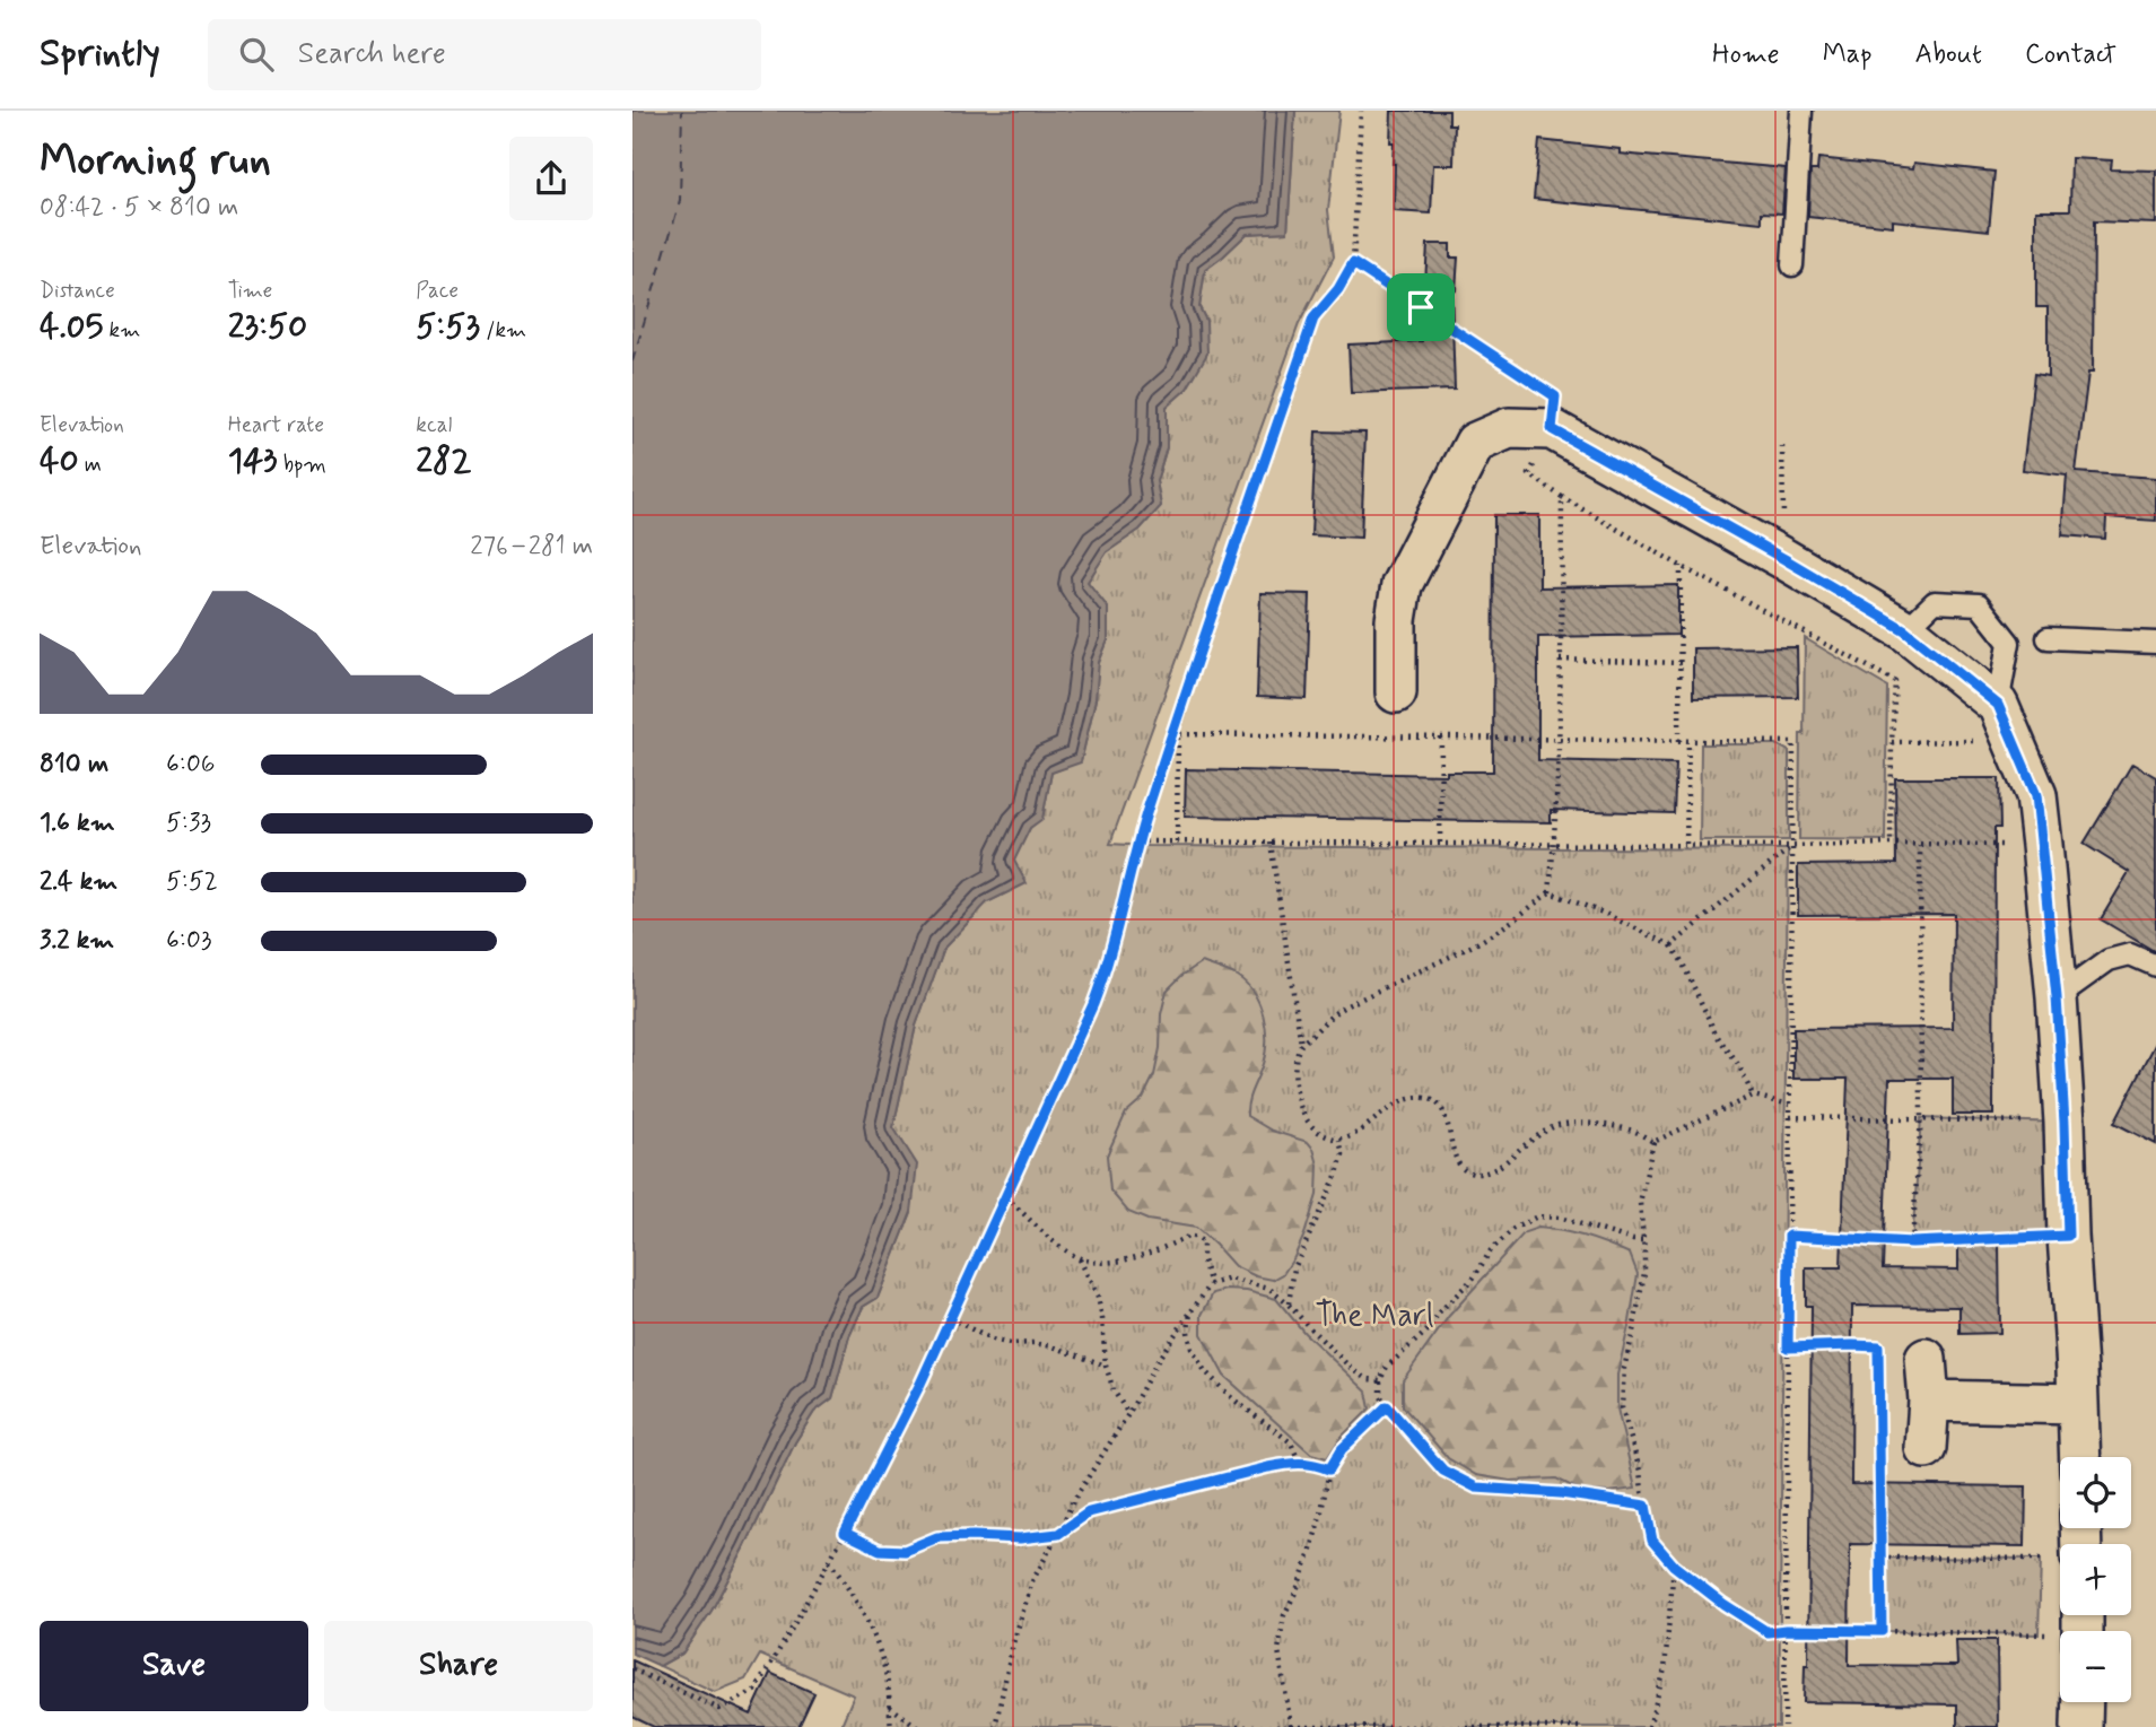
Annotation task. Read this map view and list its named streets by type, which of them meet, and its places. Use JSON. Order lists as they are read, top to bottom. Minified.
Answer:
{"parks":["The Marl"],"page":{"header":"Sprintly","search":"Search here","nav":["Home","Map","About","Contact"],"heading":["Morning run","08:42 · 5 × 810 m"],"stats":[["Distance","4.05 km"],["Time","23:50"],["Pace","5:53 /km"],["Elevation","40 m"],["Heart rate","143 bpm"],["kcal","282"]],"chart":["Elevation","276–281 m"],"list":[{"name":"810 m","note":"6:06"},{"name":"1.6 km","note":"5:33"},{"name":"2.4 km","note":"5:52"},{"name":"3.2 km","note":"6:03"}],"map_buttons":["+","−"],"buttons":["Save","Share"]}}
